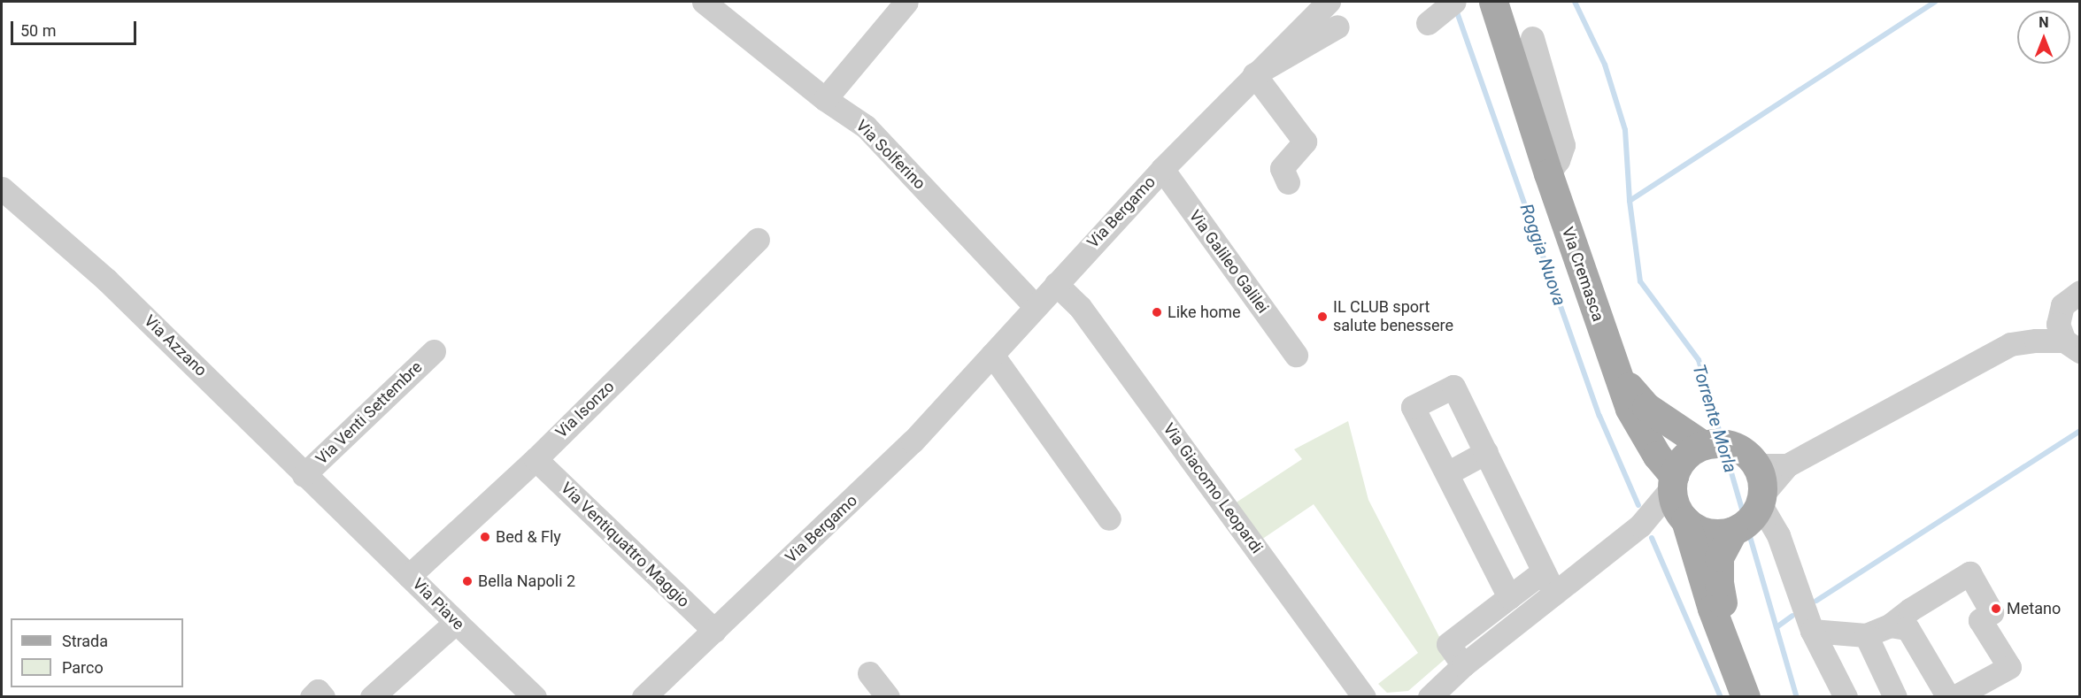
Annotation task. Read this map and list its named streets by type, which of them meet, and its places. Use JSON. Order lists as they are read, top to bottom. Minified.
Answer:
{"streets":{"main road":["Via Cremasca"],"street":["Via Solferino","Via Bergamo","Via Galileo Galilei","Via Azzano","Via Isonzo","Via Venti Settembre","Via Giacomo Leopardi","Via Ventiquattro Maggio","Via Piave"]},"crossings":[["Via Solferino","Via Bergamo"],["Via Bergamo","Via Galileo Galilei"],["Via Bergamo","Via Giacomo Leopardi"],["Via Bergamo","Via Ventiquattro Maggio"],["Via Azzano","Via Venti Settembre"],["Via Azzano","Via Piave"],["Via Isonzo","Via Ventiquattro Maggio"],["Via Isonzo","Via Piave"]],"water":["Roggia Nuova","Torrente Morla"],"places":["Like home","IL CLUB sport salute benessere","Bed & Fly","Bella Napoli 2","Metano"],"legend":["Strada","Parco"],"scale_bar":"50 m","north":"top"}
